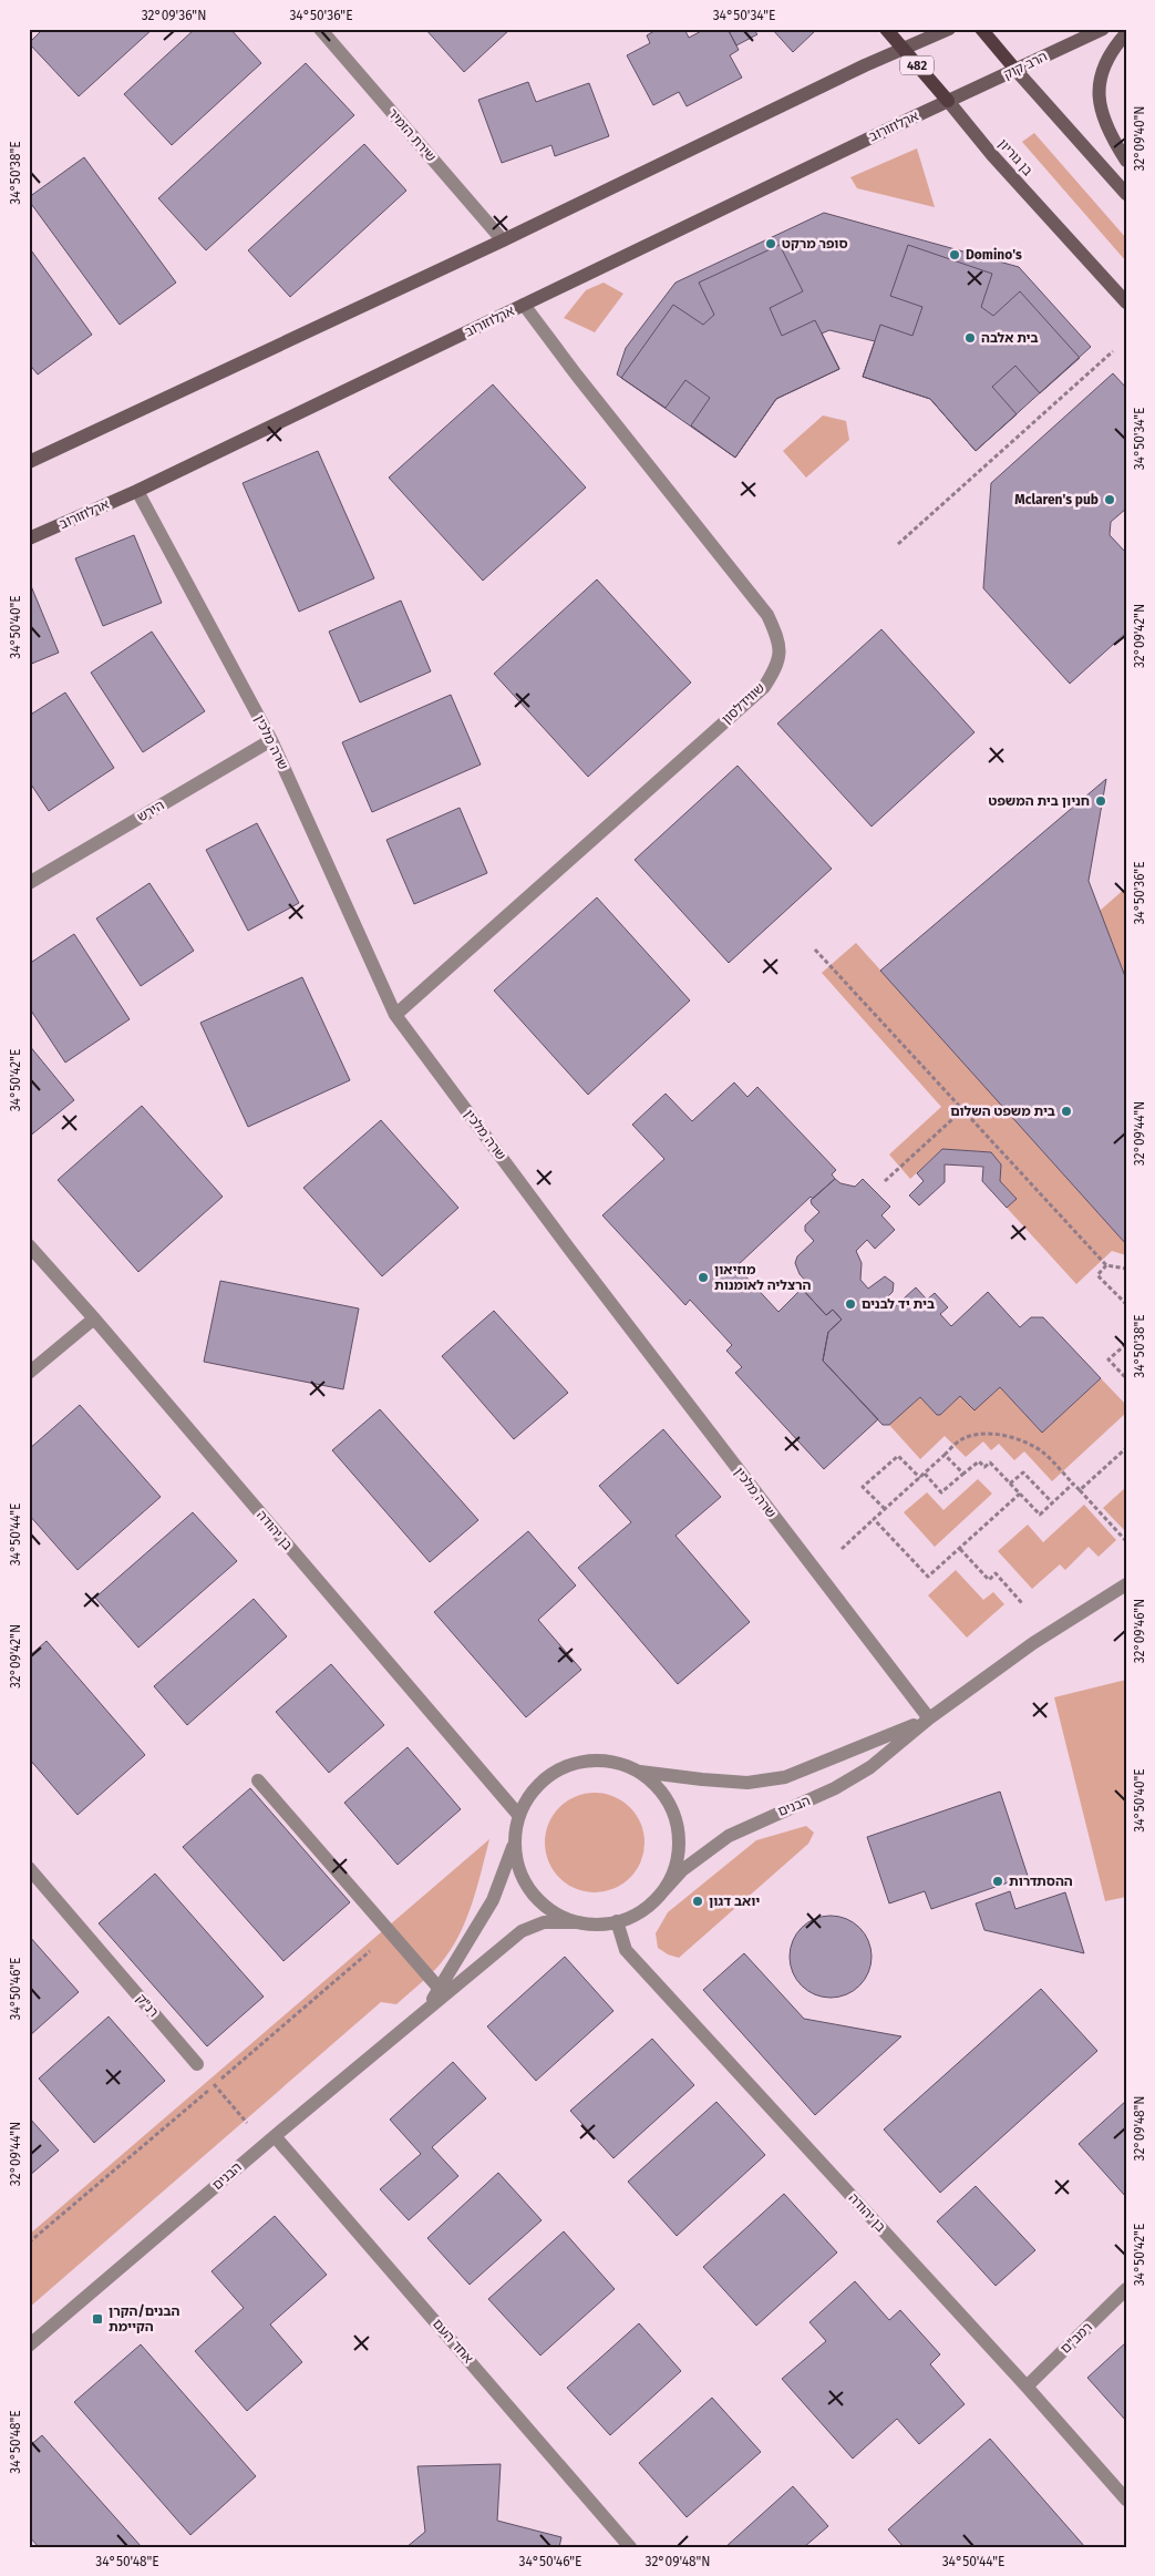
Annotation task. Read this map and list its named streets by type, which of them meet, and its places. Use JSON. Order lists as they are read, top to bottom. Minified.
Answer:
{"streets":{"main road":["482","הרב קוק","ארלוזורוב","בן גוריון"],"street":["שירת הזמיר","שווידלסון","שרה מלכין","הירש","בן יהודה","הבנים","רנ\"ק","רמב\"ם","אחד העם"]},"crossings":[["הרב קוק","ארלוזורוב"],["הרב קוק","בן גוריון"],["ארלוזורוב","בן גוריון"],["ארלוזורוב","שווידלסון"],["ארלוזורוב","שרה מלכין"],["שווידלסון","שרה מלכין"],["שרה מלכין","הירש"],["שרה מלכין","הבנים"],["בן יהודה","הבנים"],["בן יהודה","רמב\"ם"],["הבנים","אחד העם"]],"places":{"other":["סופר מרקט","Domino's","בית אלבה","Mclaren's pub","חניון בית המשפט","בית משפט השלום","מוזיאון הרצליה לאומנות","בית יד לבנים","ההסתדרות","יואב דגון"],"transit":["הבנים/הקרן הקיימת"]},"coordinates":["32°09'36\"N","34°50'36\"E","34°50'34\"E","32°09'40\"N","34°50'38\"E","34°50'40\"E","32°09'42\"N","34°50'42\"E","32°09'44\"N","34°50'44\"E","32°09'46\"N","34°50'46\"E","32°09'48\"N","34°50'48\"E"]}
